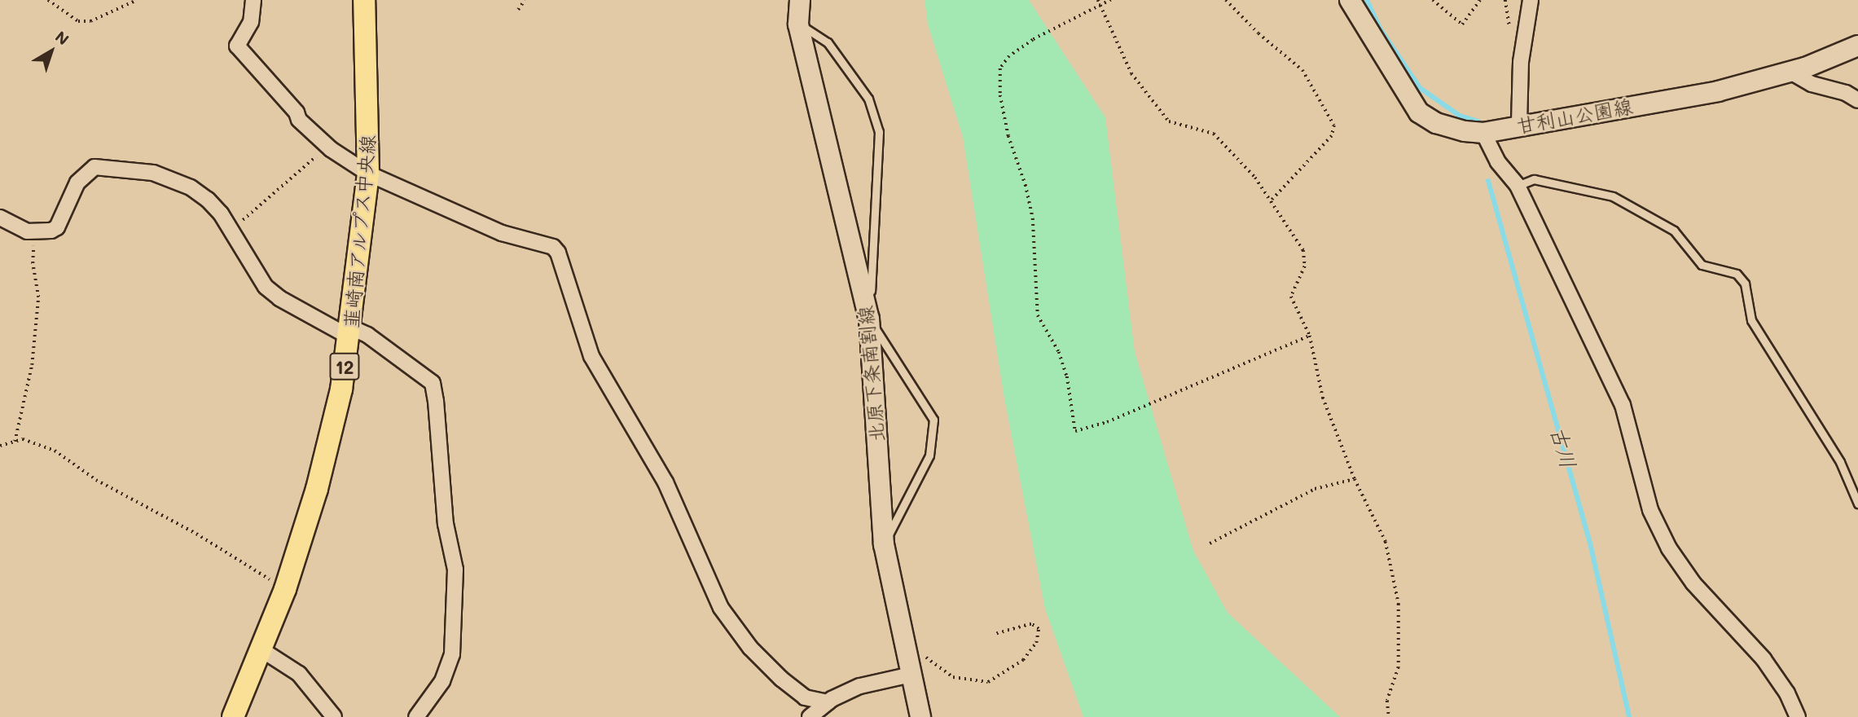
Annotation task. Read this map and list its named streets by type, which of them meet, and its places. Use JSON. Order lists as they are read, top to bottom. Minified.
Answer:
{"streets":{"main road":["甘利山公園線","韮崎南アルプス中央線","12","北原下条南割線"]},"water":["古川"],"north":"top right"}
